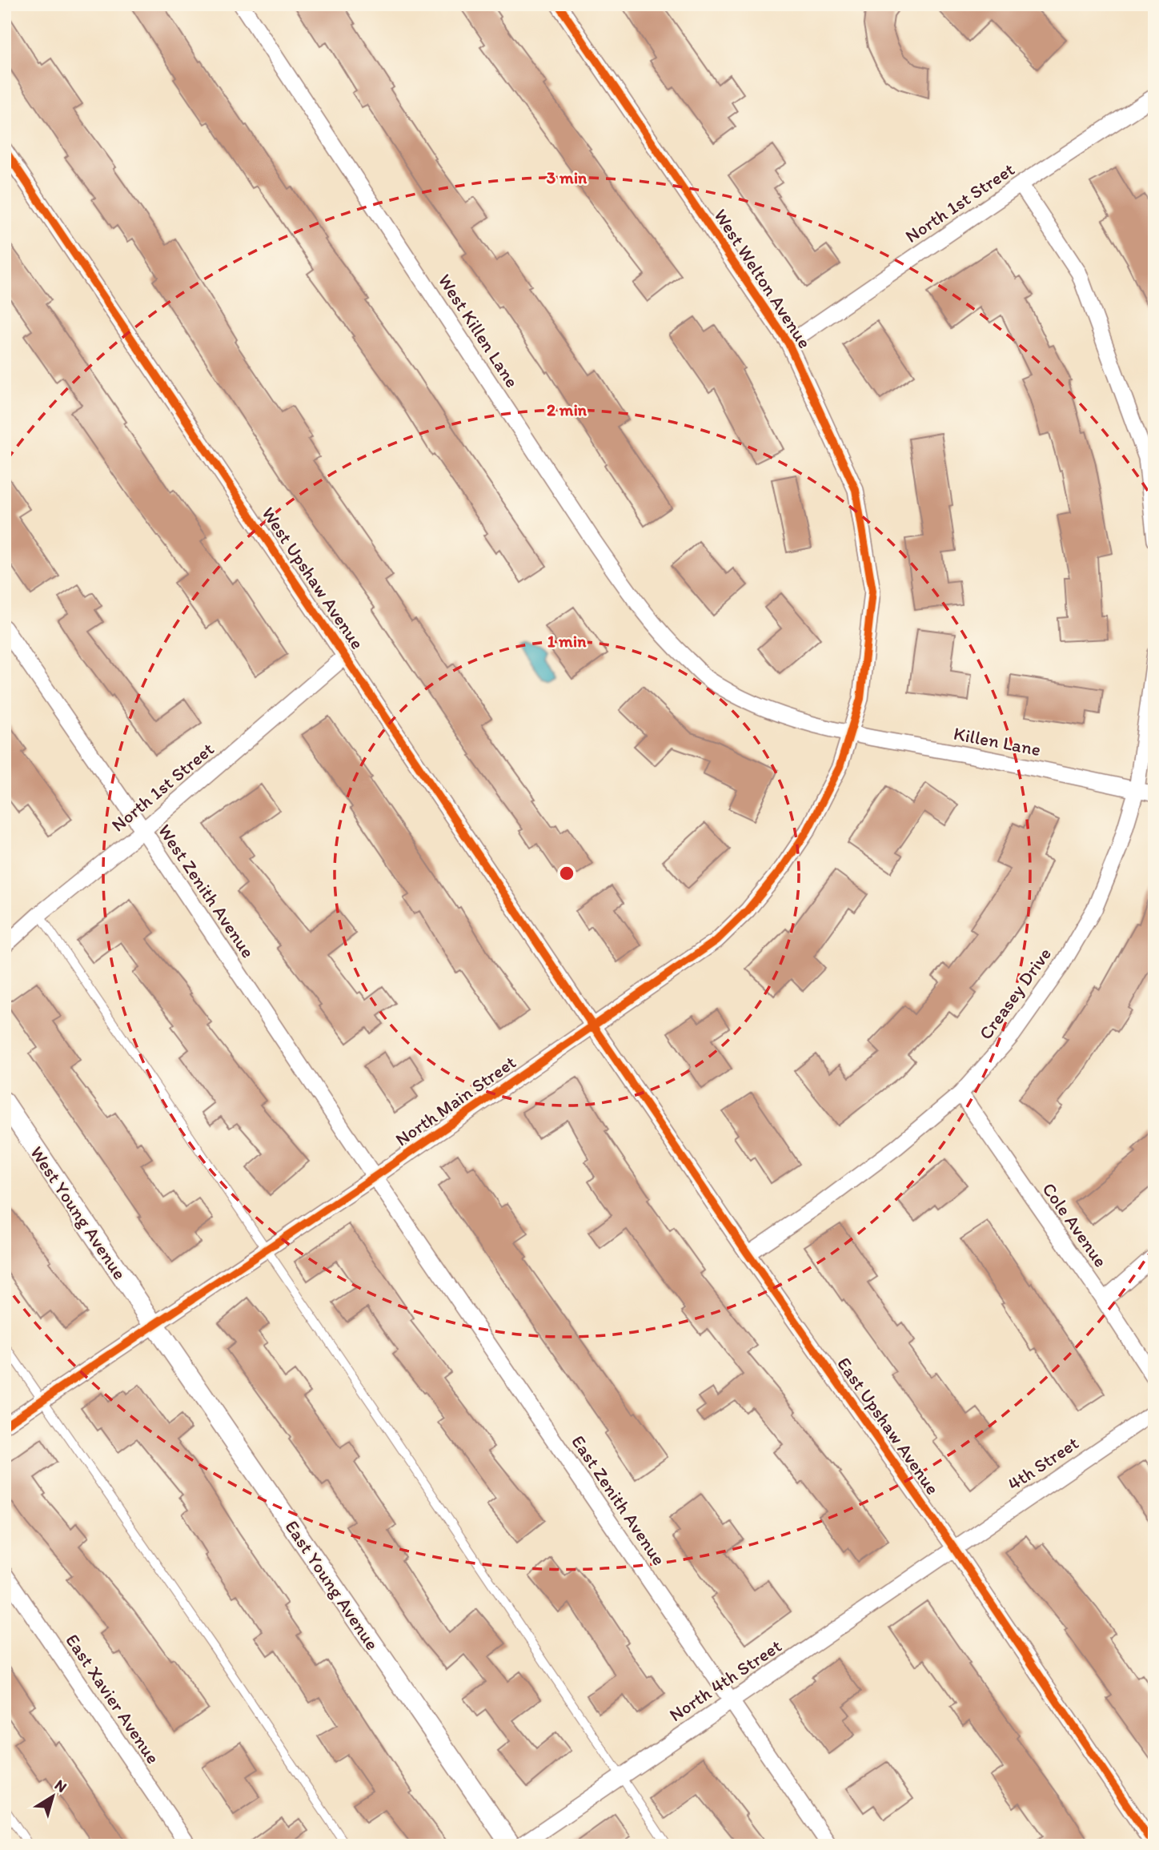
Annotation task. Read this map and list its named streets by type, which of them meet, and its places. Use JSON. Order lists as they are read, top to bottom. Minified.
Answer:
{"streets":{"street":["North 1st Street","West Welton Avenue","West Killen Lane","West Upshaw Avenue","Killen Lane","West Zenith Avenue","Creasey Drive","North Main Street","West Young Avenue","Cole Avenue","East Upshaw Avenue","4th Street","East Zenith Avenue","East Young Avenue","North 4th Street","East Xavier Avenue"]},"crossings":[["North 1st Street","West Welton Avenue"],["North 1st Street","West Upshaw Avenue"],["North 1st Street","West Zenith Avenue"],["West Welton Avenue","West Killen Lane"],["West Welton Avenue","Killen Lane"],["West Welton Avenue","North Main Street"],["West Killen Lane","Killen Lane"],["West Killen Lane","North Main Street"],["West Upshaw Avenue","North Main Street"],["West Upshaw Avenue","East Upshaw Avenue"],["Killen Lane","Creasey Drive"],["Killen Lane","North Main Street"],["West Zenith Avenue","North Main Street"],["West Zenith Avenue","East Zenith Avenue"],["Creasey Drive","Cole Avenue"],["Creasey Drive","East Upshaw Avenue"],["North Main Street","West Young Avenue"],["North Main Street","East Upshaw Avenue"],["North Main Street","East Zenith Avenue"],["North Main Street","East Young Avenue"],["West Young Avenue","East Young Avenue"],["East Upshaw Avenue","4th Street"],["East Upshaw Avenue","North 4th Street"],["4th Street","North 4th Street"],["East Zenith Avenue","North 4th Street"]],"north":"top right","rings":["3 min","2 min","1 min"]}
